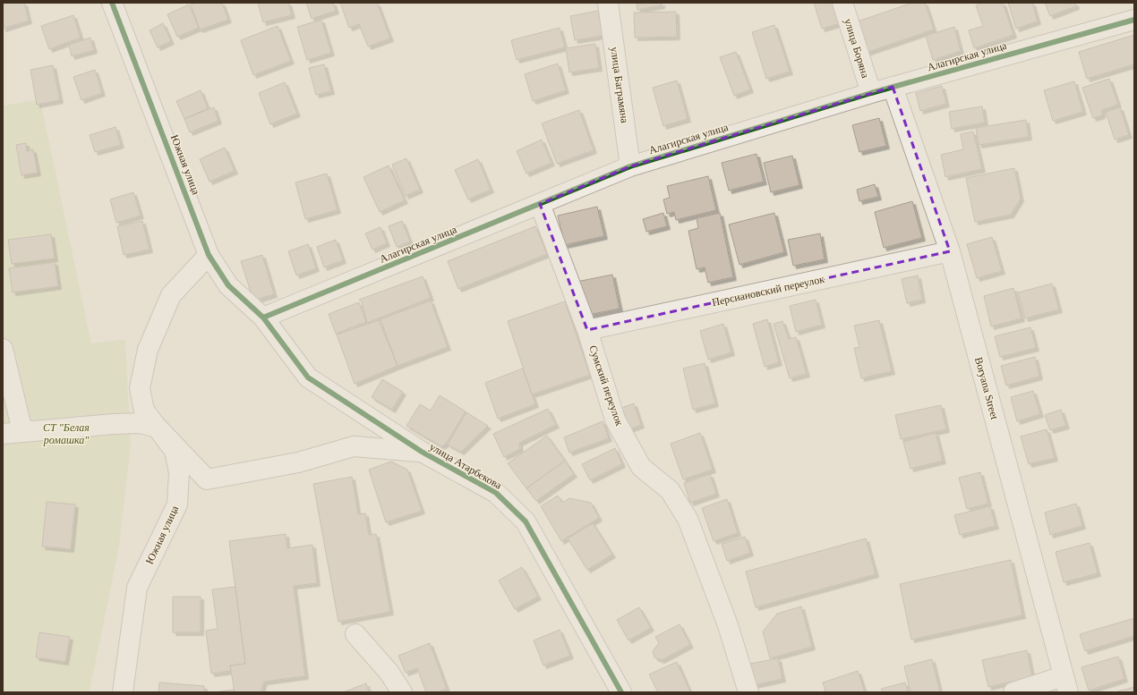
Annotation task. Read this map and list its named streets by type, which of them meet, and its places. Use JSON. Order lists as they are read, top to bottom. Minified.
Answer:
{"streets":{"street":["улица Боряна","Алагирская улица","улица Баграмяна","Южная улица","Персиановский переулок","Сумский переулок","Boryana Street","улица Атарбекова"]},"crossings":[["улица Боряна","Алагирская улица"],["Алагирская улица","улица Баграмяна"],["Алагирская улица","Южная улица"],["Алагирская улица","Сумский переулок"],["Алагирская улица","Boryana Street"],["Алагирская улица","улица Атарбекова"],["Южная улица","улица Атарбекова"],["Персиановский переулок","Сумский переулок"],["Персиановский переулок","Boryana Street"]],"parks":["СТ \"Белая ромашка\""]}
